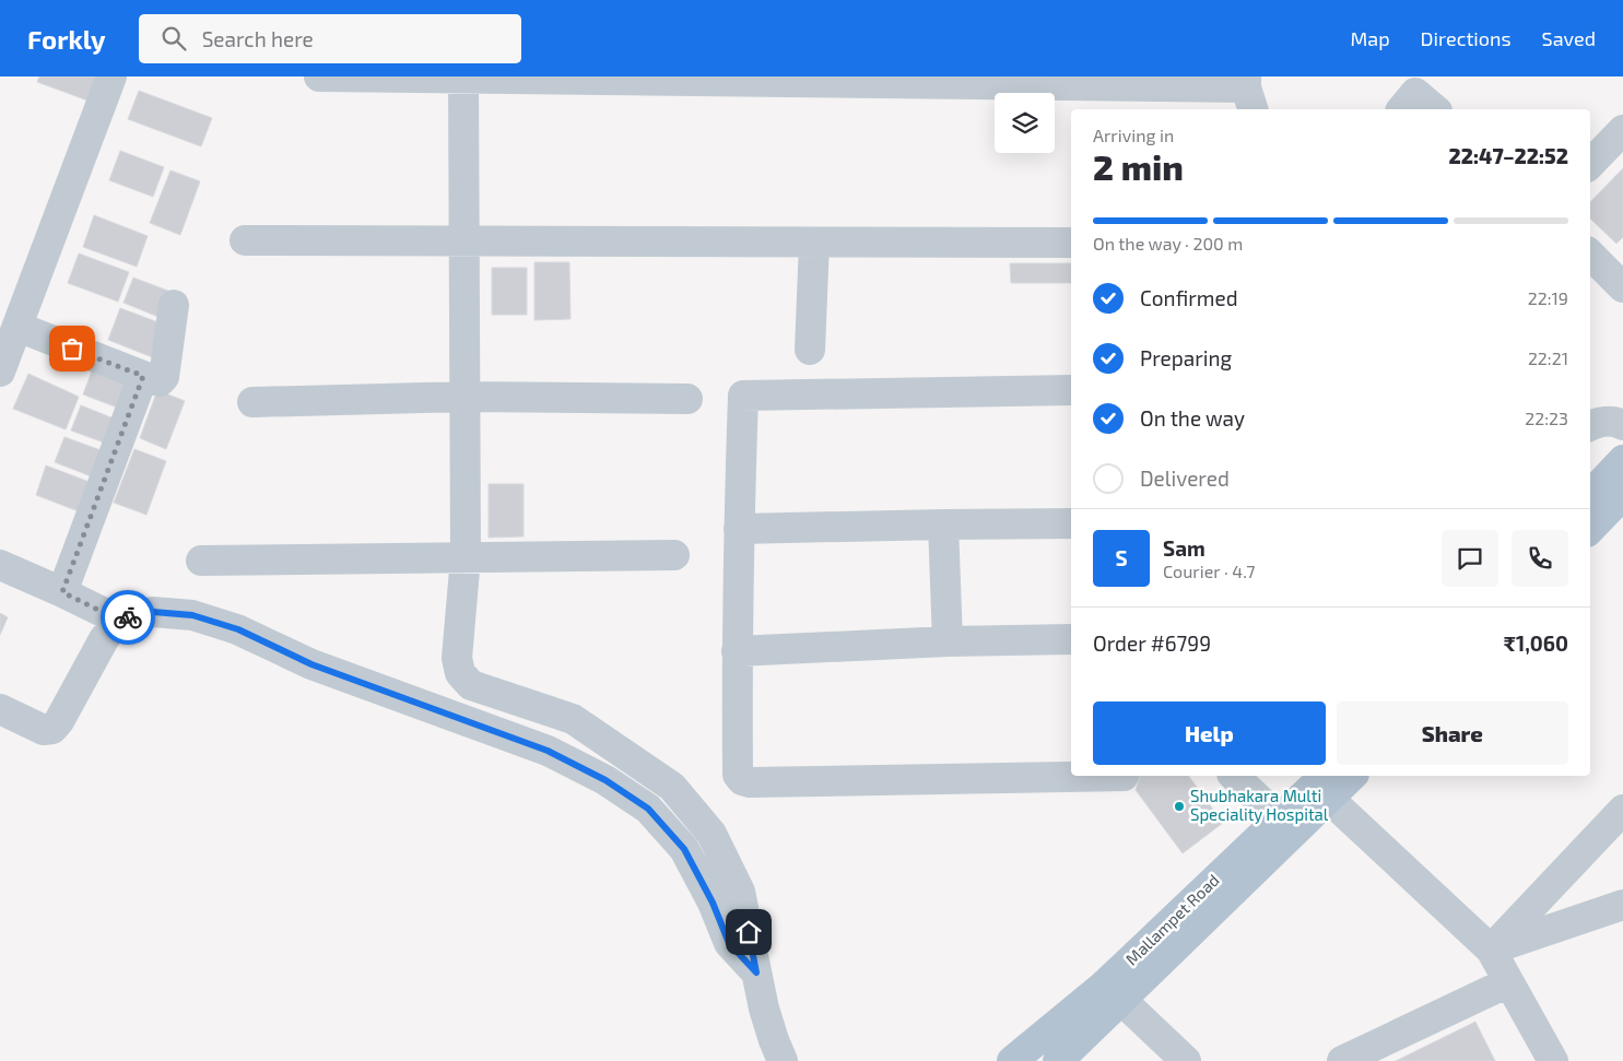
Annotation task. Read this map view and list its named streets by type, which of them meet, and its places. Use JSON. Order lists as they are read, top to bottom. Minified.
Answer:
{"streets":{"main road":["Mallampet Road"]},"places":["Shubhakara Multi Speciality Hospital"],"page":{"header":"Forkly","search":"Search here","nav":["Map","Directions","Saved"],"heading":["2 min","Arriving in","22:47–22:52"],"panel":["Sam","Courier · 4.7","Order #6799","₹1,060"],"bar":"On the way · 200 m","list":[["Confirmed","22:19"],["Preparing","22:21"],["On the way","22:23"],"Delivered"],"round":"S","buttons":["Help","Share"]}}
